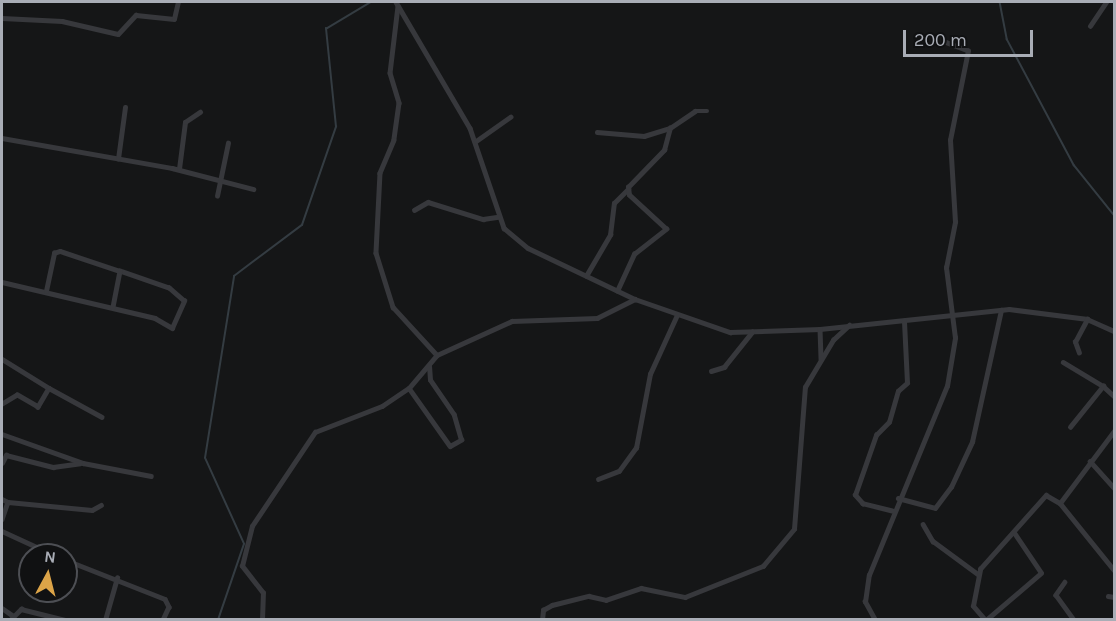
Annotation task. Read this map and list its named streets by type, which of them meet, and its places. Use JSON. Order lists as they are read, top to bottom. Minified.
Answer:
{"scale_bar":"200 m","north":"top"}
